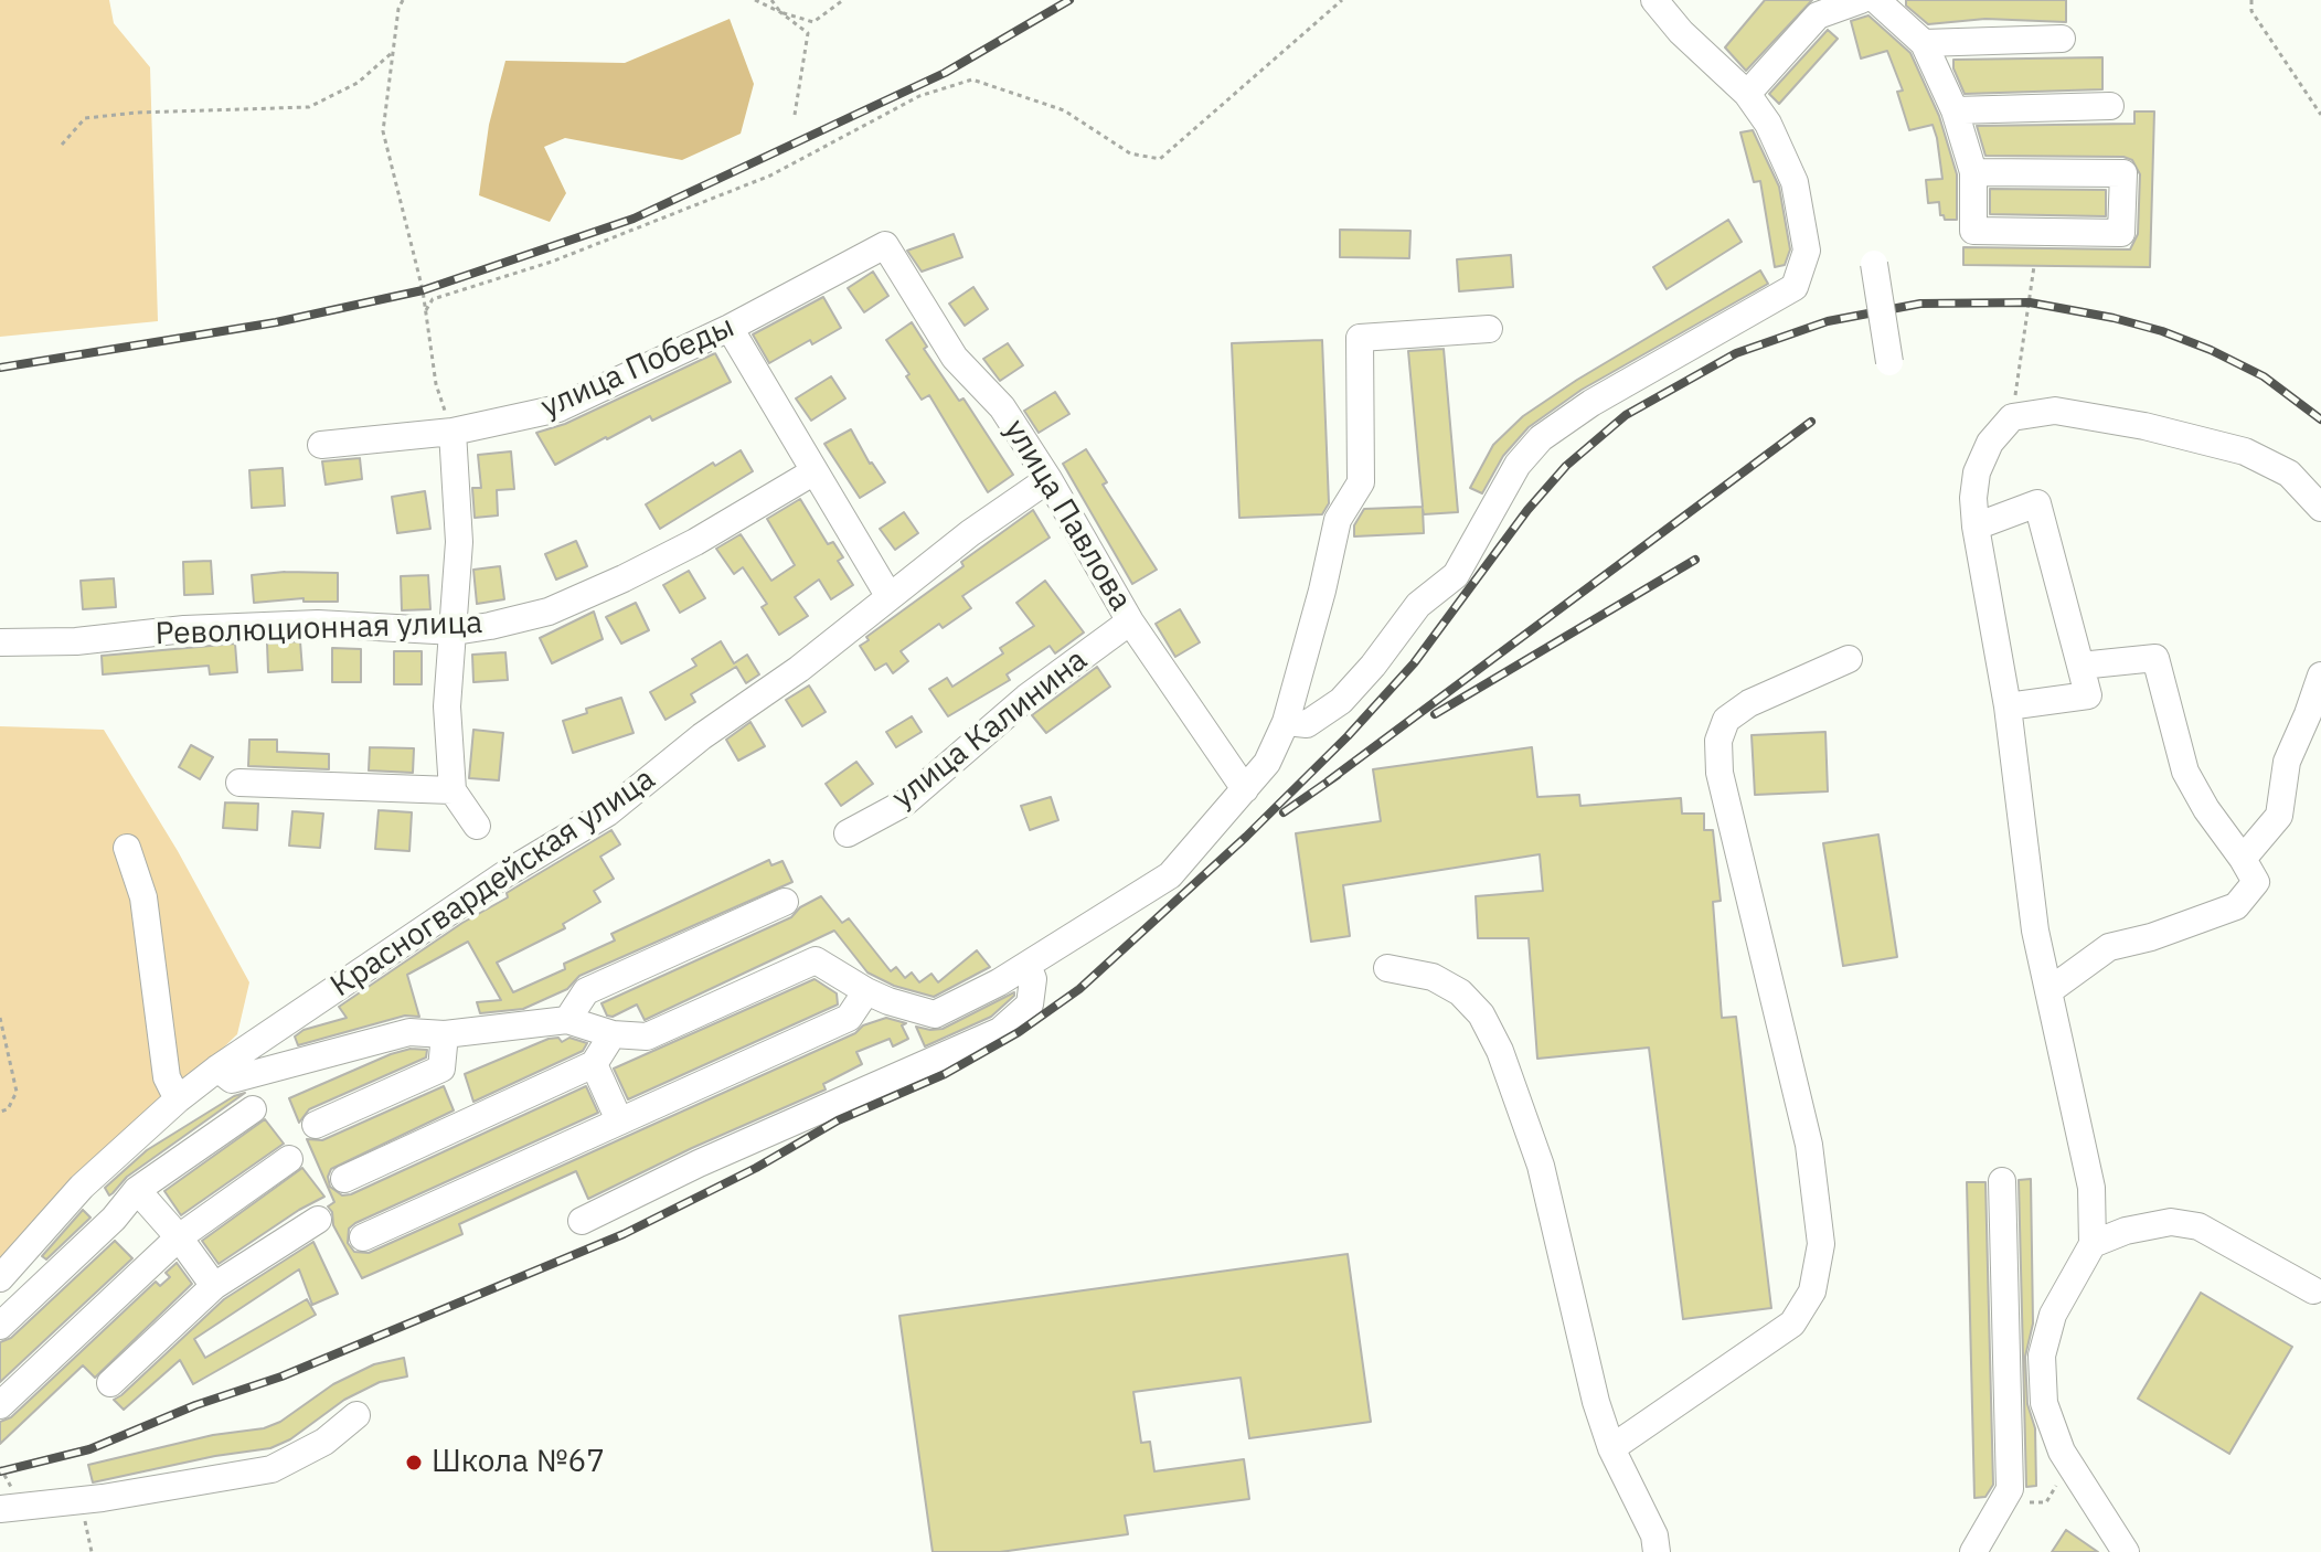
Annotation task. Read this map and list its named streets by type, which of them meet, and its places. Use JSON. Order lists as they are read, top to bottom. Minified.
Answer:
{"streets":{"street":["улица Победы","улица Павлова","Революционная улица","улица Калинина","Красногвардейская улица"]},"crossings":[["улица Победы","улица Павлова"],["улица Павлова","улица Калинина"],["улица Павлова","Красногвардейская улица"]],"places":["Школа №67"]}
